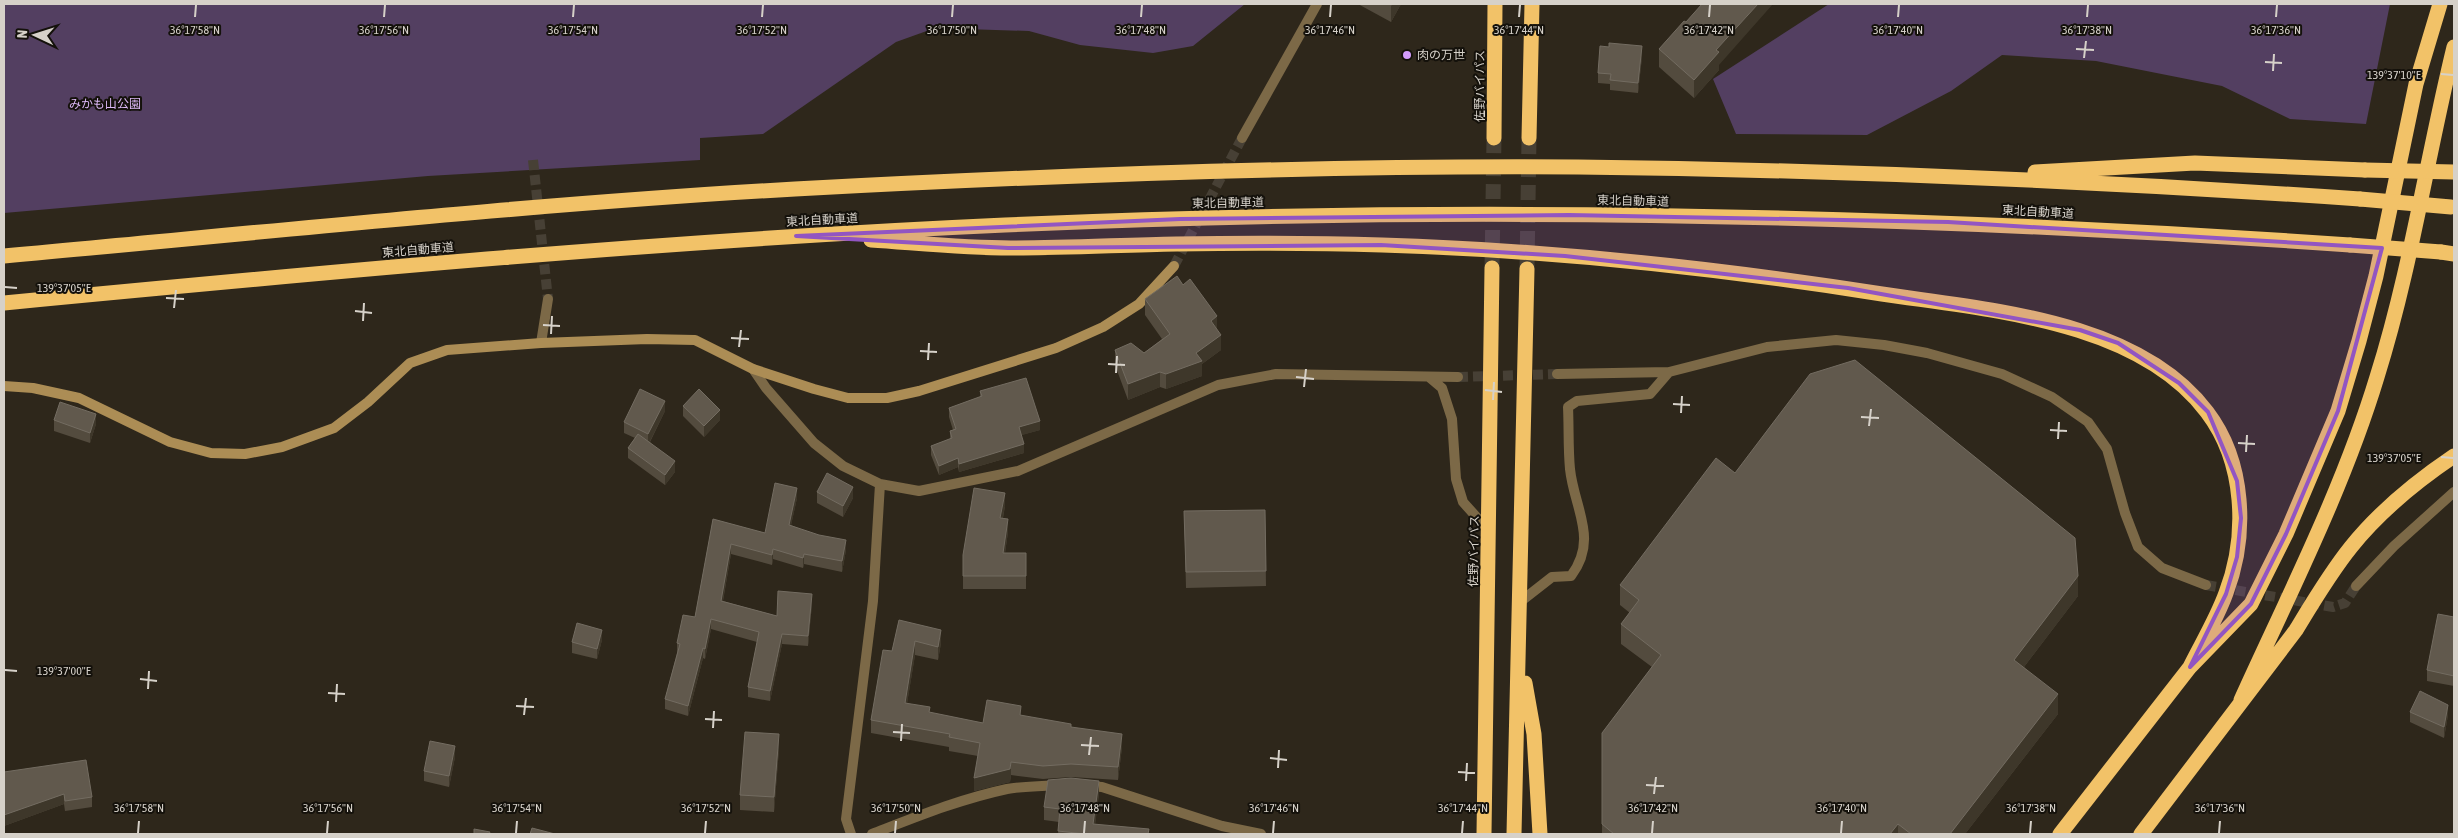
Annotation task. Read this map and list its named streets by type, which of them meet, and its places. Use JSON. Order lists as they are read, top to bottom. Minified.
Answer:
{"streets":{"highway":["佐野バイパス","東北自動車道"]},"parks":["みかも山公園"],"places":["肉の万世"],"north":"left","coordinates":["36°17'58\"N","36°17'56\"N","36°17'54\"N","36°17'52\"N","36°17'50\"N","36°17'48\"N","36°17'46\"N","36°17'44\"N","36°17'42\"N","36°17'40\"N","36°17'38\"N","36°17'36\"N","139°37'10\"E","139°37'05\"E","139°37'00\"E"]}
